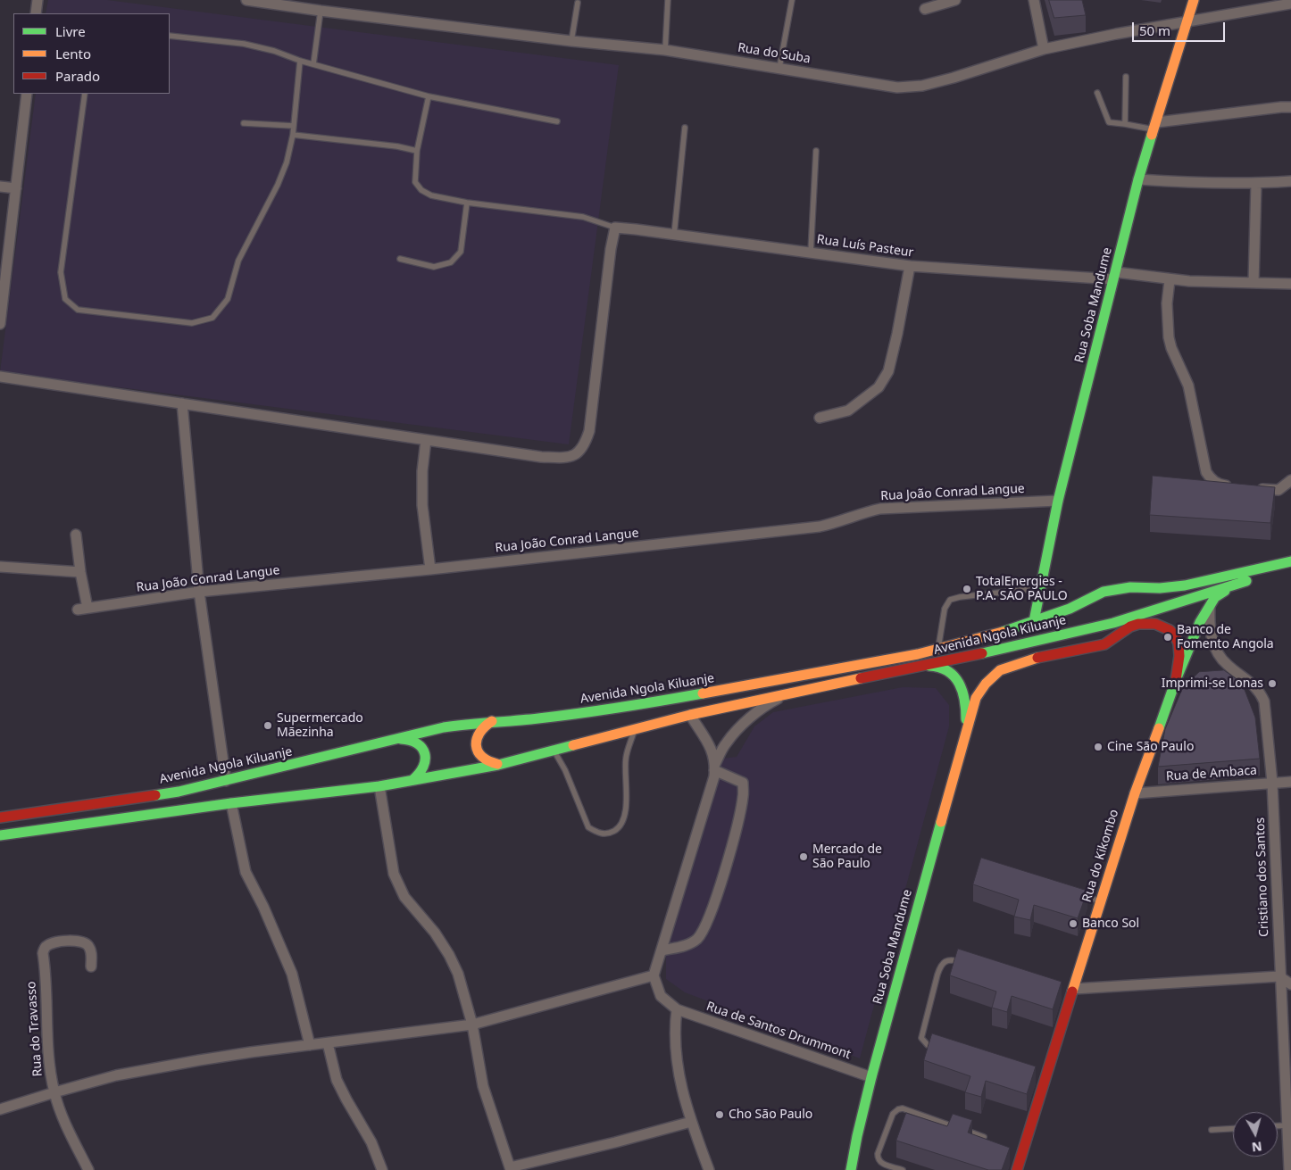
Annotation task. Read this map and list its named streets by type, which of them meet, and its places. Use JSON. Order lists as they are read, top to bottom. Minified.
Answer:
{"streets":{"main road":["Rua Soba Mandume","Avenida Ngola Kiluanje","Rua do Kikombo"],"street":["Rua do Suba","Rua Luís Pasteur","Rua João Conrad Langue","Rua de Ambaca","Cristiano dos Santos","Rua do Travasso","Rua de Santos Drummont"]},"crossings":[["Rua do Suba","Rua Soba Mandume"],["Rua Luís Pasteur","Rua Soba Mandume"],["Rua Soba Mandume","Rua João Conrad Langue"],["Rua Soba Mandume","Avenida Ngola Kiluanje"],["Rua Soba Mandume","Rua de Santos Drummont"],["Rua de Ambaca","Rua do Kikombo"],["Rua de Ambaca","Cristiano dos Santos"]],"places":["TotalEnergies - P.A. SÃO PAULO","Banco de Fomento Angola","Imprimi-se Lonas","Supermercado Mãezinha","Cine São Paulo","Mercado de São Paulo","Banco Sol","Cho São Paulo"],"legend":["Livre","Lento","Parado"],"scale_bar":"50 m","north":"bottom"}
